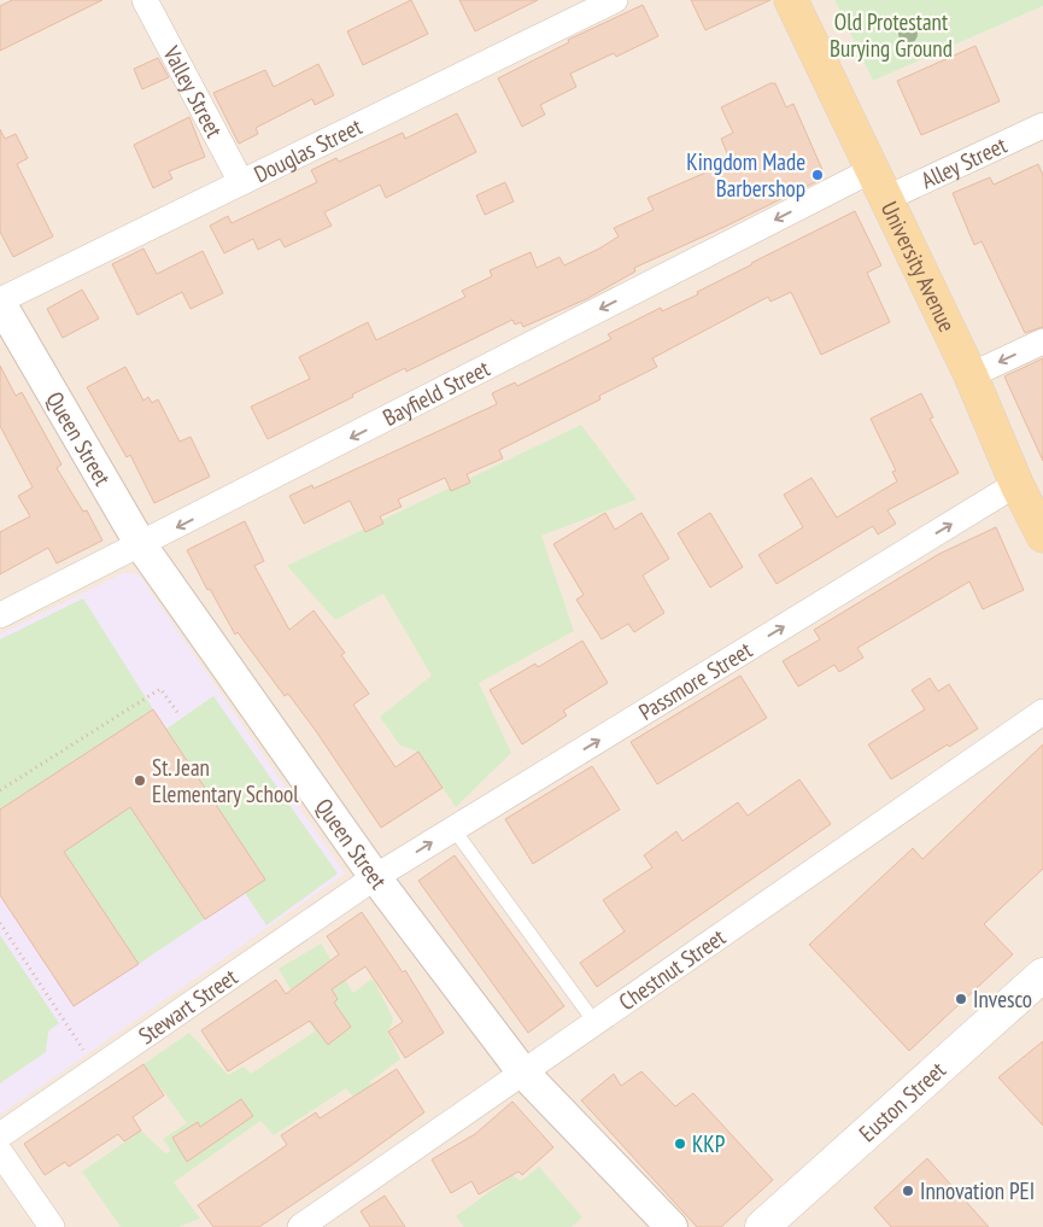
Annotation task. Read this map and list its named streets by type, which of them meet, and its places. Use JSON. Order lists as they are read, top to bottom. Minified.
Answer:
{"streets":{"main road":["University Avenue","Euston Street"],"street":["Valley Street","Douglas Street","Alley Street","Bayfield Street","Queen Street","Passmore Street","Chestnut Street","Stewart Street"]},"crossings":[["Valley Street","Douglas Street"],["Douglas Street","Queen Street"],["Alley Street","University Avenue"],["Alley Street","Bayfield Street"],["University Avenue","Bayfield Street"],["University Avenue","Passmore Street"],["Bayfield Street","Queen Street"],["Queen Street","Passmore Street"],["Queen Street","Chestnut Street"],["Queen Street","Stewart Street"],["Passmore Street","Stewart Street"]],"one_way":["Bayfield Street","Passmore Street"],"parks":["Old Protestant Burying Ground"],"places":["Kingdom Made Barbershop","St. Jean Elementary School","Invesco","KKP","Innovation PEI"]}
